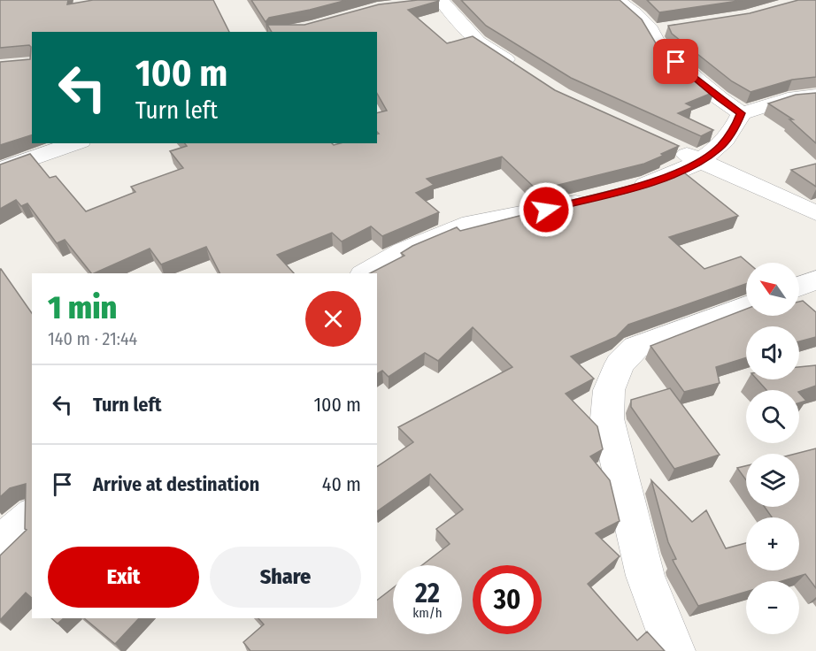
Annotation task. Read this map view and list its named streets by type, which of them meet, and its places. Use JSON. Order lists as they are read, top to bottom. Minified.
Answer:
{"north":"top left","page":{"turn":["100 m","Turn left"],"map_buttons":["+","−"],"heading":["1 min","140 m · 21:44"],"list":[{"name":"Turn left","value":"100 m"},{"name":"Arrive at destination","value":"40 m"}],"buttons":["Exit","Share"],"speed":"22 km/h","limit":"30"}}
